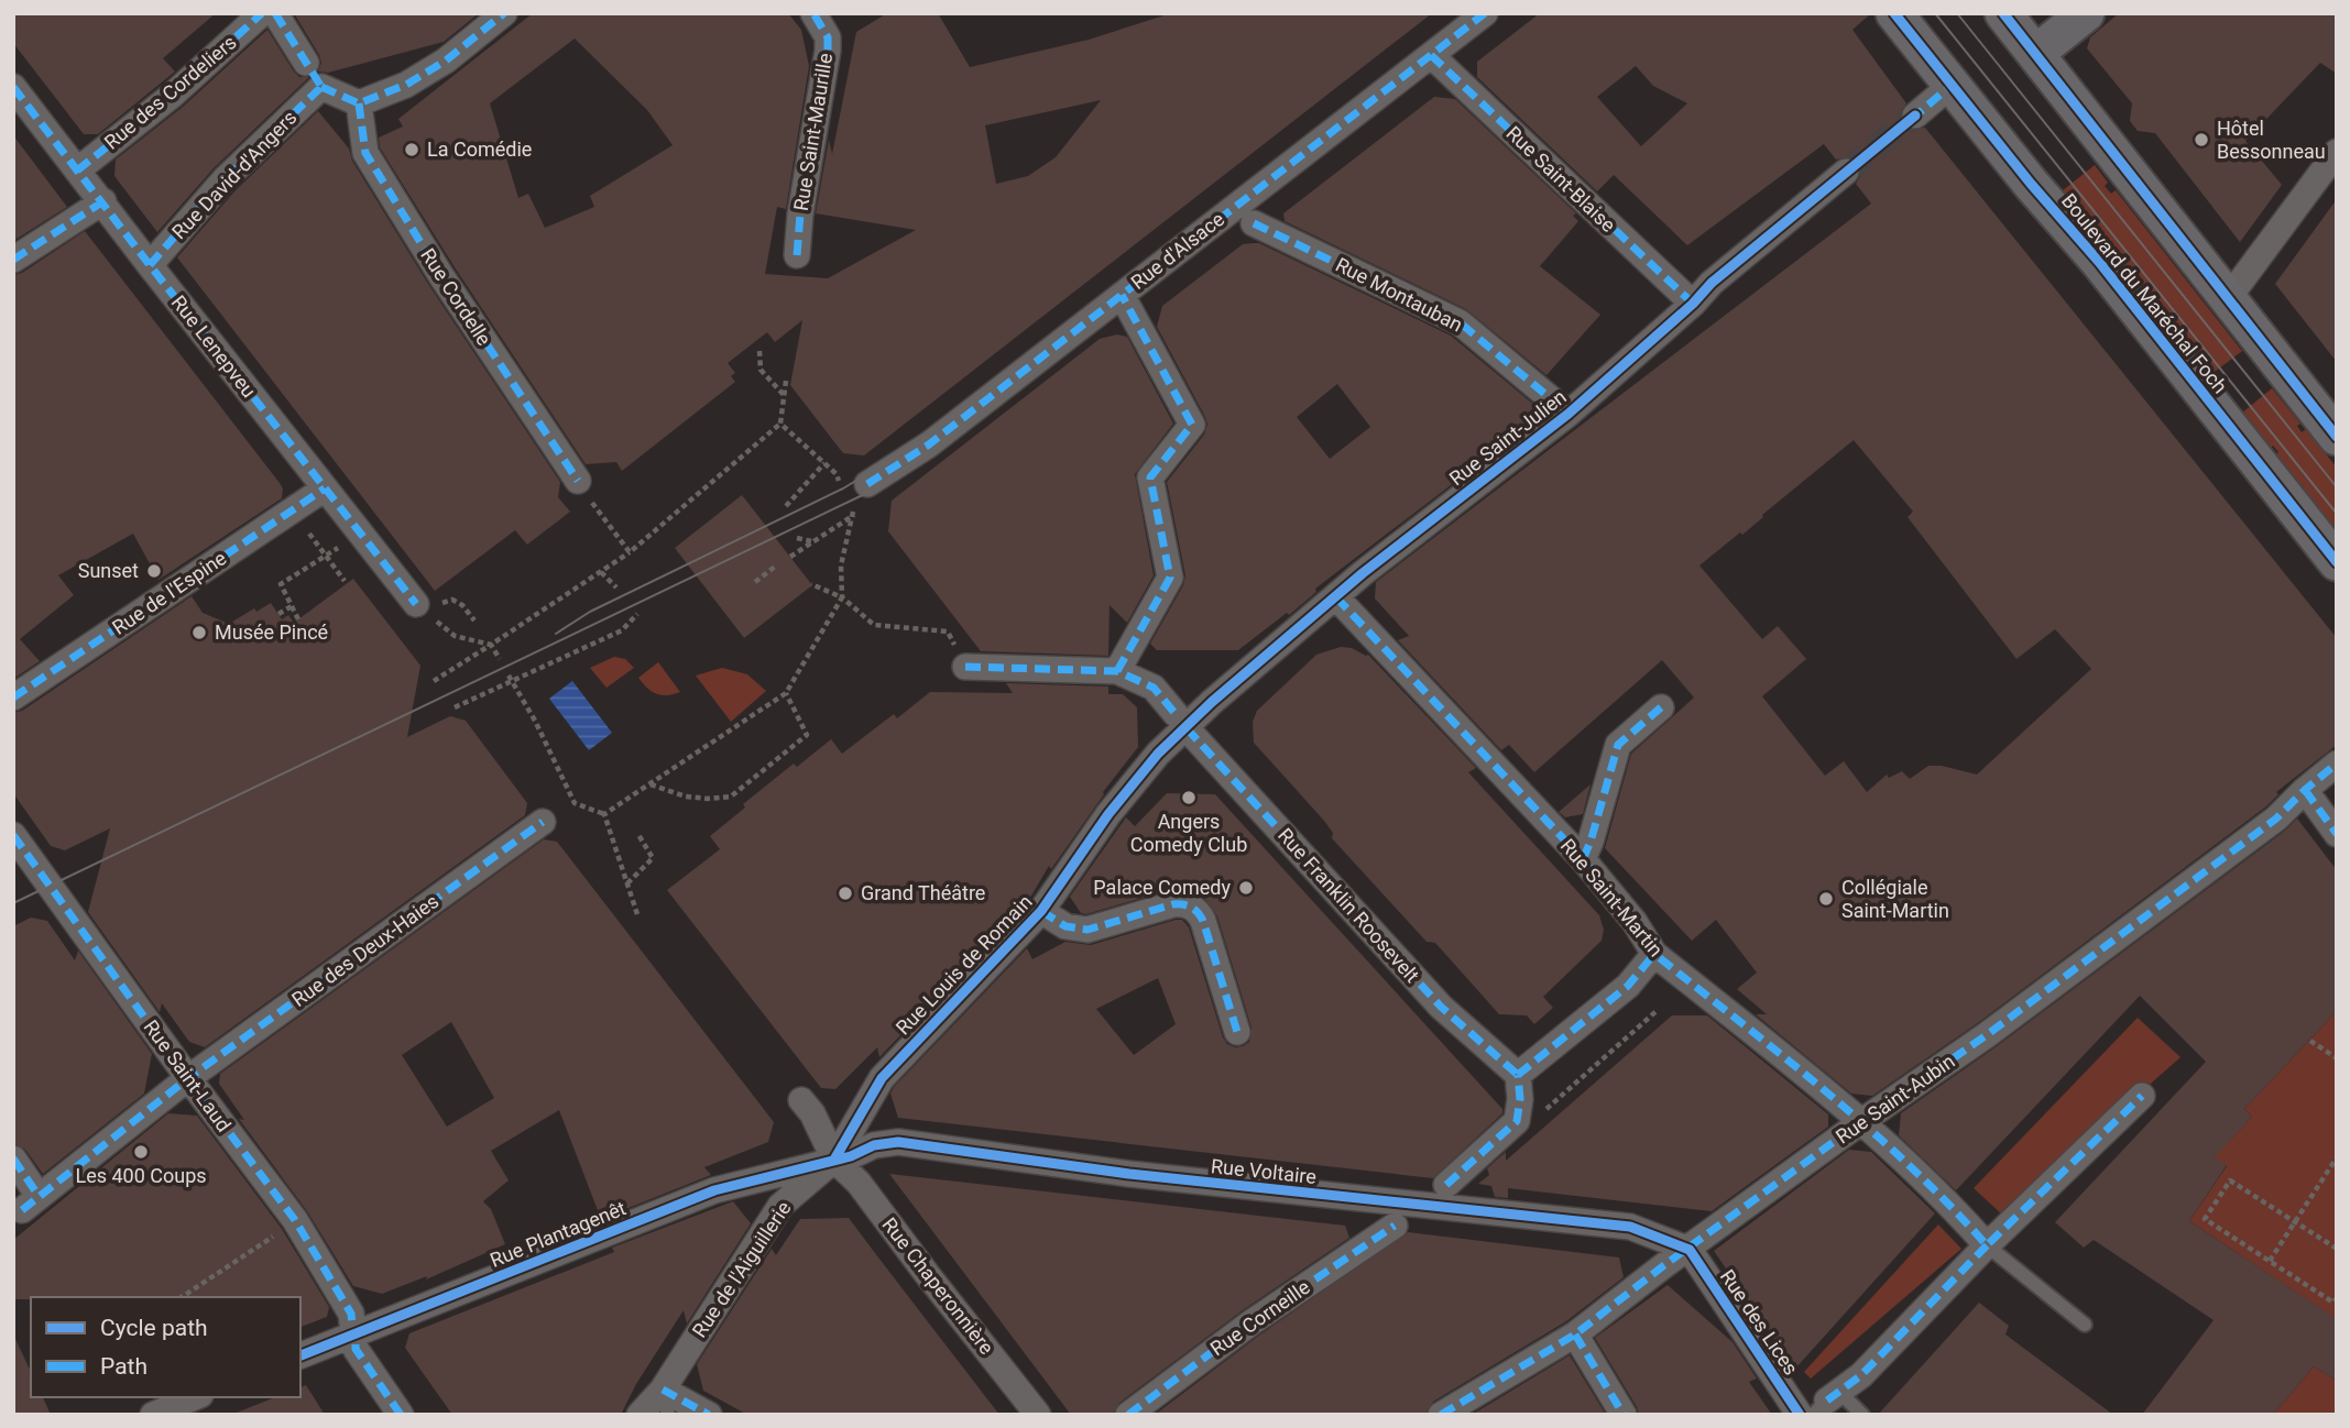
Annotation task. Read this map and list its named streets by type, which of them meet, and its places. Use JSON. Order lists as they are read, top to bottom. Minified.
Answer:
{"streets":{"main road":["Boulevard du Maréchal Foch"],"street":["Rue des Cordeliers","Rue Saint-Maurille","Rue David-d'Angers","Rue Saint-Blaise","Rue d'Alsace","Rue Montauban","Rue Cordelle","Rue Lenepveu","Rue Saint-Julien","Rue de l'Espine","Rue Saint-Martin","Rue Franklin Roosevelt","Rue des Deux-Haies","Rue Louis de Romain","Rue Saint-Laud","Rue Saint-Aubin","Rue Voltaire","Rue Plantagenêt","Rue de l'Aiguillerie","Rue Chaperonnière","Rue Corneille","Rue des Lices"]},"crossings":[["Rue des Cordeliers","Rue Lenepveu"],["Rue David-d'Angers","Rue Lenepveu"],["Rue Saint-Blaise","Rue d'Alsace"],["Rue Saint-Blaise","Rue Saint-Julien"],["Rue Montauban","Rue Saint-Julien"],["Rue Lenepveu","Rue de l'Espine"],["Rue Saint-Julien","Rue Saint-Martin"],["Rue Saint-Julien","Rue Franklin Roosevelt"],["Rue Saint-Julien","Rue Louis de Romain"],["Rue Saint-Martin","Rue Saint-Aubin"],["Rue Franklin Roosevelt","Rue Louis de Romain"],["Rue des Deux-Haies","Rue Saint-Laud"],["Rue Louis de Romain","Rue Voltaire"],["Rue Louis de Romain","Rue Plantagenêt"],["Rue Louis de Romain","Rue de l'Aiguillerie"],["Rue Louis de Romain","Rue Chaperonnière"],["Rue Saint-Aubin","Rue Voltaire"],["Rue Saint-Aubin","Rue des Lices"],["Rue Voltaire","Rue Plantagenêt"],["Rue Voltaire","Rue de l'Aiguillerie"],["Rue Voltaire","Rue Chaperonnière"],["Rue Voltaire","Rue des Lices"],["Rue Plantagenêt","Rue de l'Aiguillerie"],["Rue Plantagenêt","Rue Chaperonnière"],["Rue de l'Aiguillerie","Rue Chaperonnière"]],"places":["Hôtel Bessonneau","La Comédie","Sunset","Musée Pincé","Angers Comedy Club","Palace Comedy","Grand Théâtre","Collégiale Saint-Martin","Les 400 Coups"],"legend":["Cycle path","Path"]}
